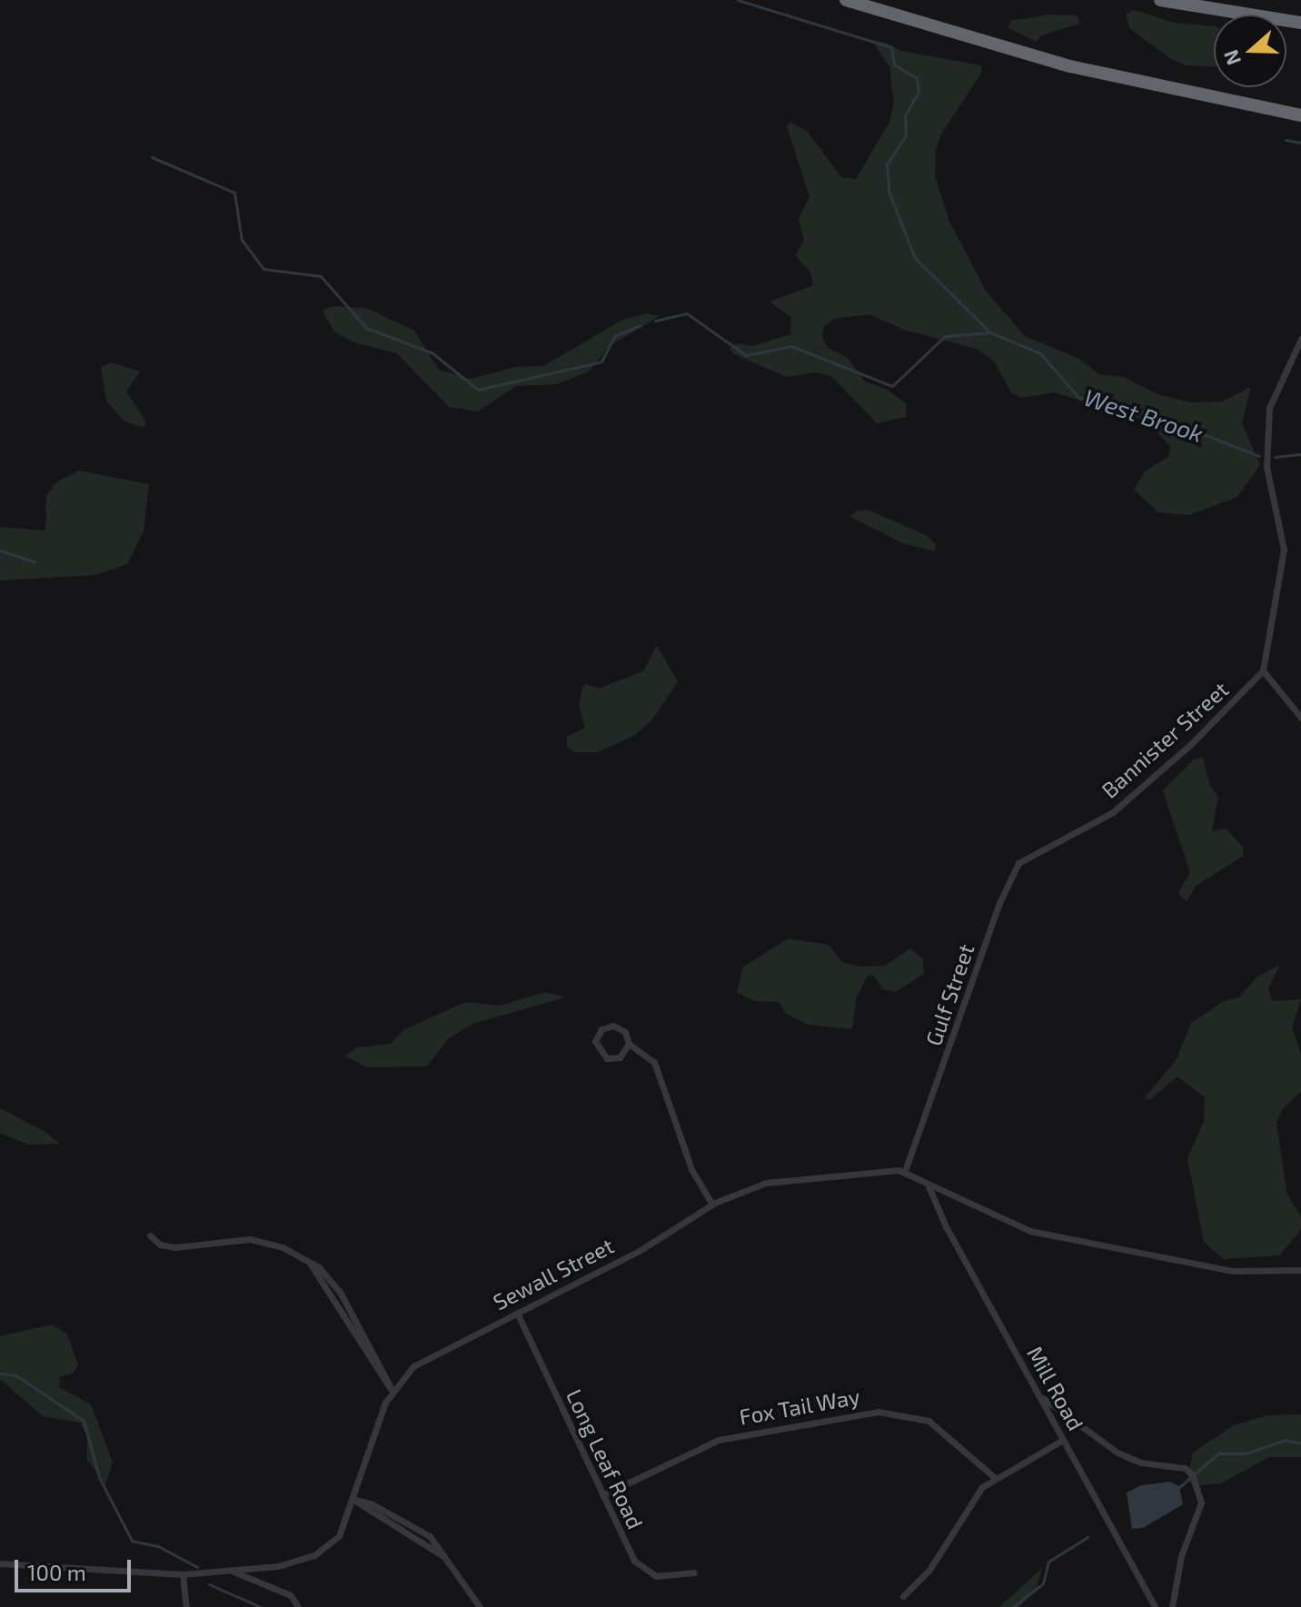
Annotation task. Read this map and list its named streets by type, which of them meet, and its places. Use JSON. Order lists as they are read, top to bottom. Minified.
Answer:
{"streets":{"street":["Bannister Street","Gulf Street","Sewall Street","Mill Road","Fox Tail Way","Long Leaf Road"]},"crossings":[["Bannister Street","Gulf Street"],["Gulf Street","Sewall Street"],["Sewall Street","Long Leaf Road"],["Fox Tail Way","Long Leaf Road"]],"water":["West Brook"],"scale_bar":"100 m","north":"left"}
